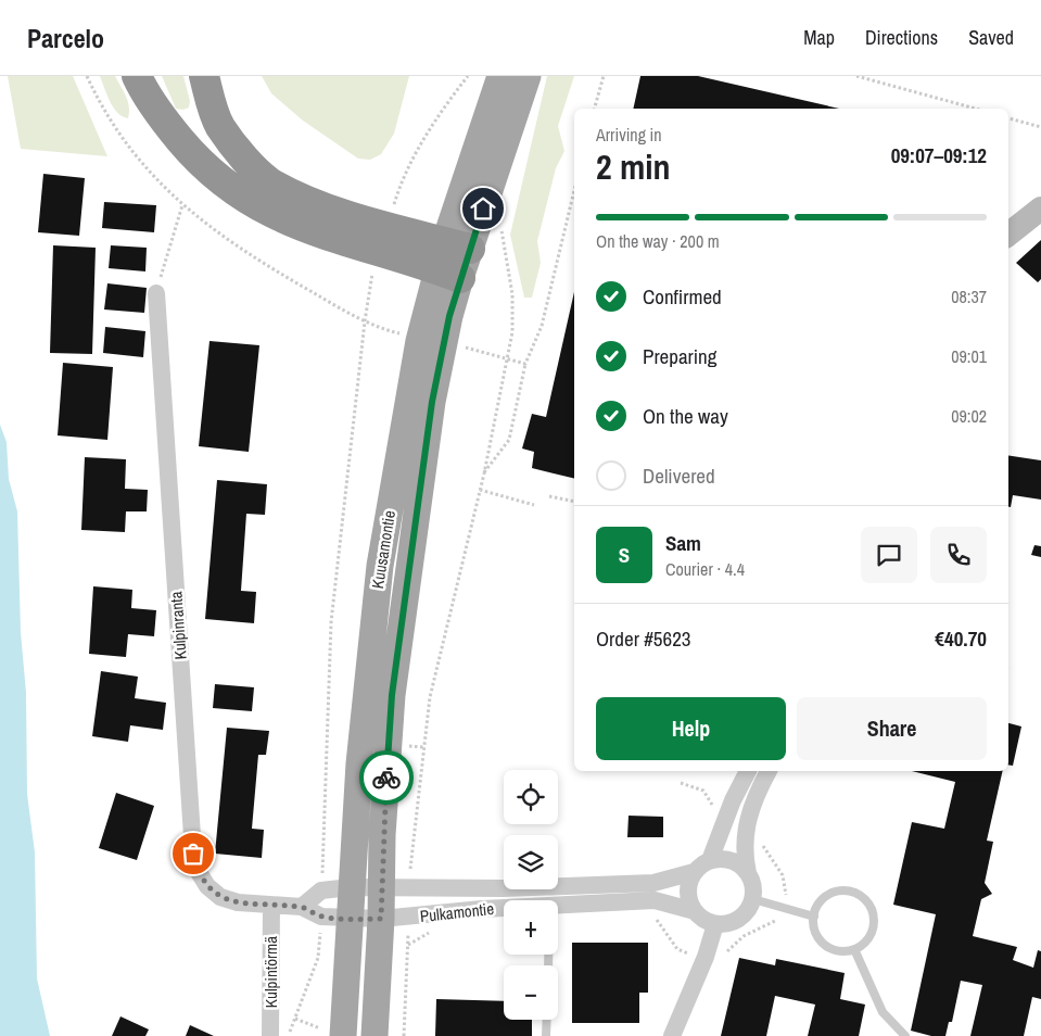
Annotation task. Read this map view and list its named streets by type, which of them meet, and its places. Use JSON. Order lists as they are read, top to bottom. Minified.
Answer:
{"streets":{"main road":["Kuusamontie"],"street":["Kulpinranta","Pulkamontie","Kulpintörmä"]},"crossings":[["Kuusamontie","Pulkamontie"],["Kulpinranta","Kulpintörmä"]],"page":{"header":"Parcelo","nav":["Map","Directions","Saved"],"heading":["2 min","Arriving in","09:07–09:12"],"panel":["Sam","Courier · 4.4","Order #5623","€40.70"],"bar":"On the way · 200 m","list":[["Confirmed","08:37"],["Preparing","09:01"],["On the way","09:02"],"Delivered"],"round":"S","buttons":["Help","Share"],"map_buttons":["+","−"]}}
